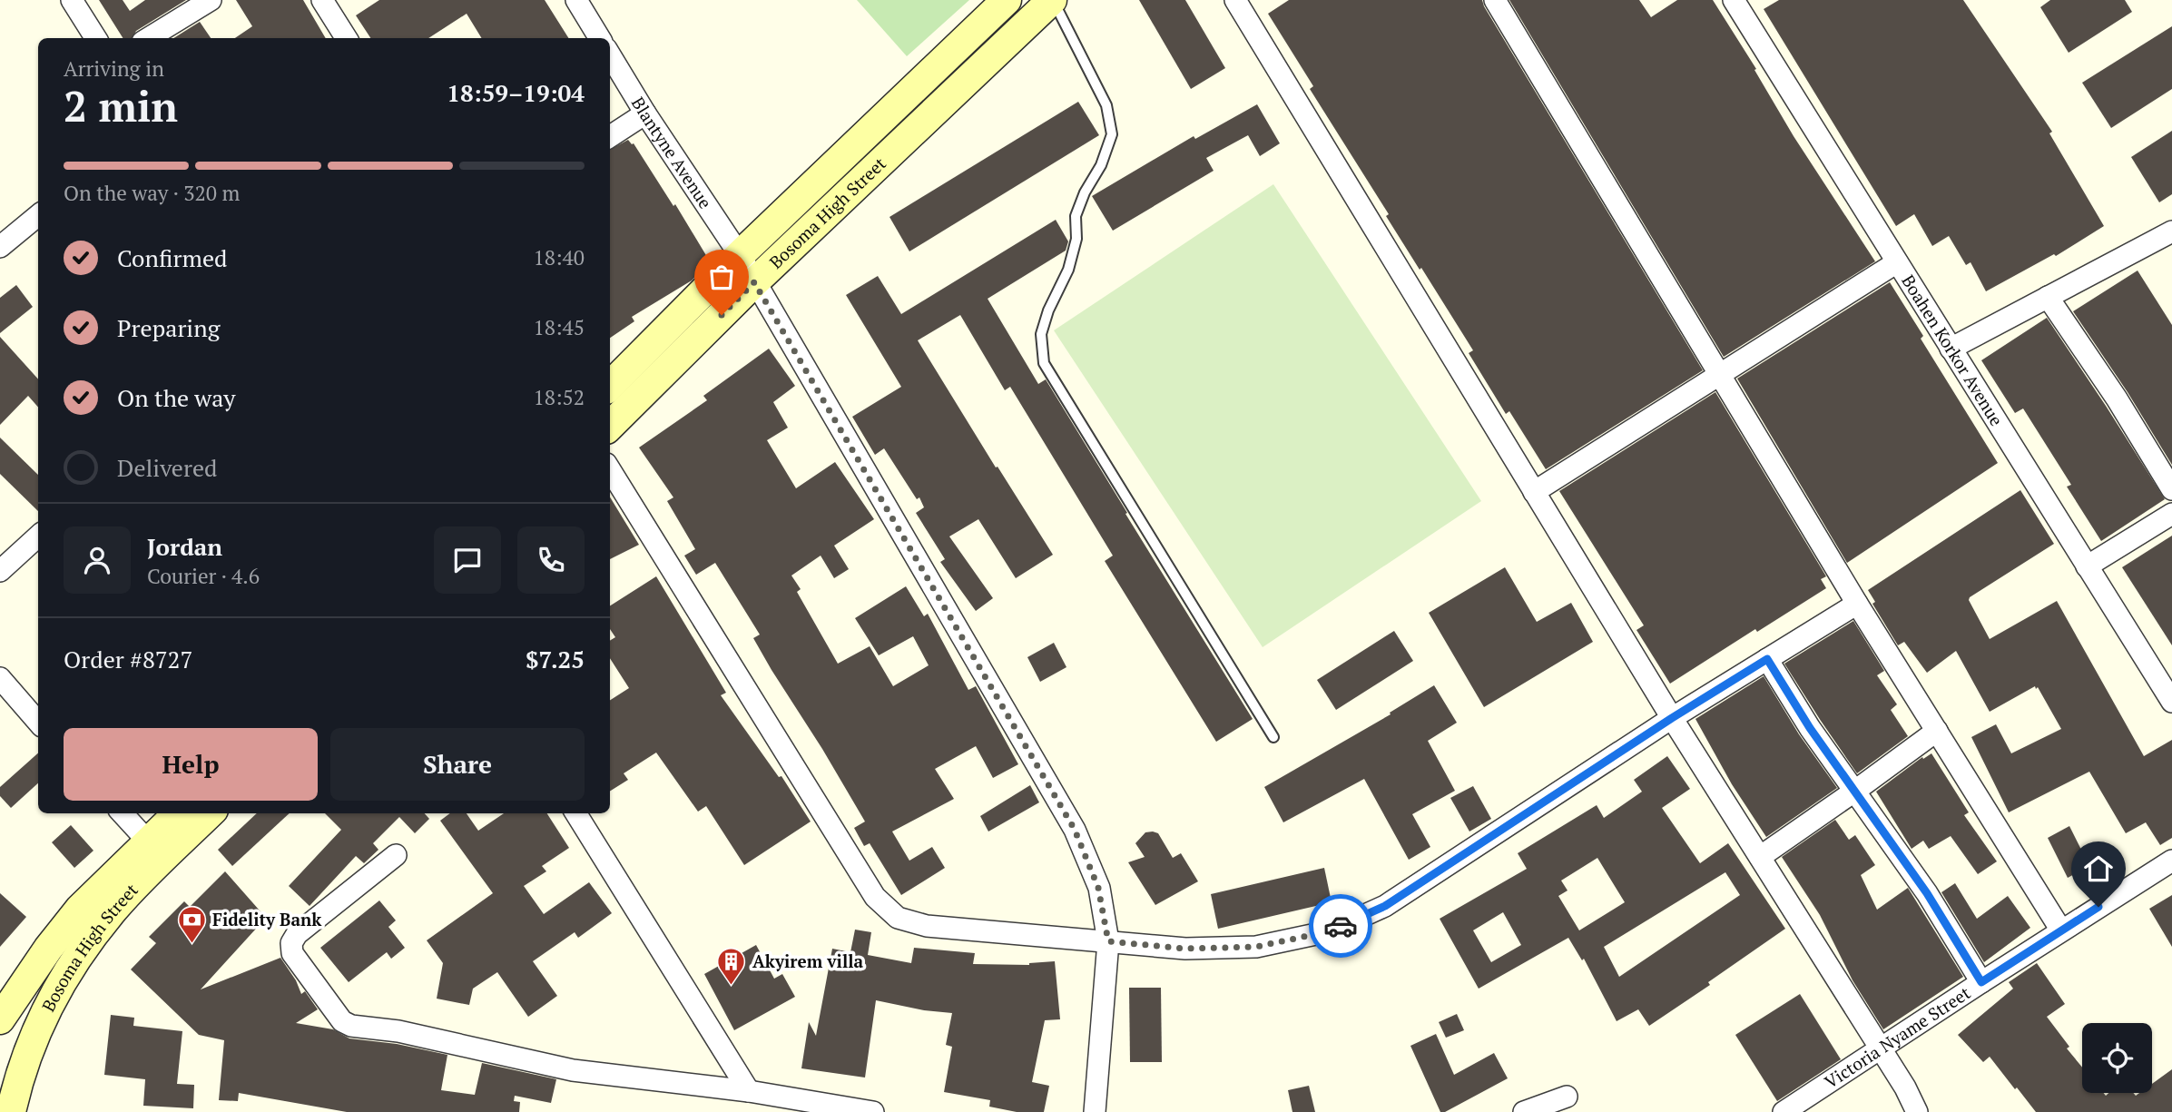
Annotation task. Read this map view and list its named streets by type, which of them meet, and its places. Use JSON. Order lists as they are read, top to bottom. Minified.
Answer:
{"streets":{"street":["Blantyne Avenue","Bosoma High Street","Boahen Korkor Avenue","Victoria Nyame Street"]},"crossings":[["Blantyne Avenue","Bosoma High Street"]],"places":{"bank":["Fidelity Bank"],"building":["Akyirem villa"]},"page":{"heading":["2 min","Arriving in","18:59–19:04"],"panel":["Jordan","Courier · 4.6","Order #8727","$7.25"],"bar":"On the way · 320 m","list":[["Confirmed","18:40"],["Preparing","18:45"],["On the way","18:52"],"Delivered"],"buttons":["Help","Share"]}}
